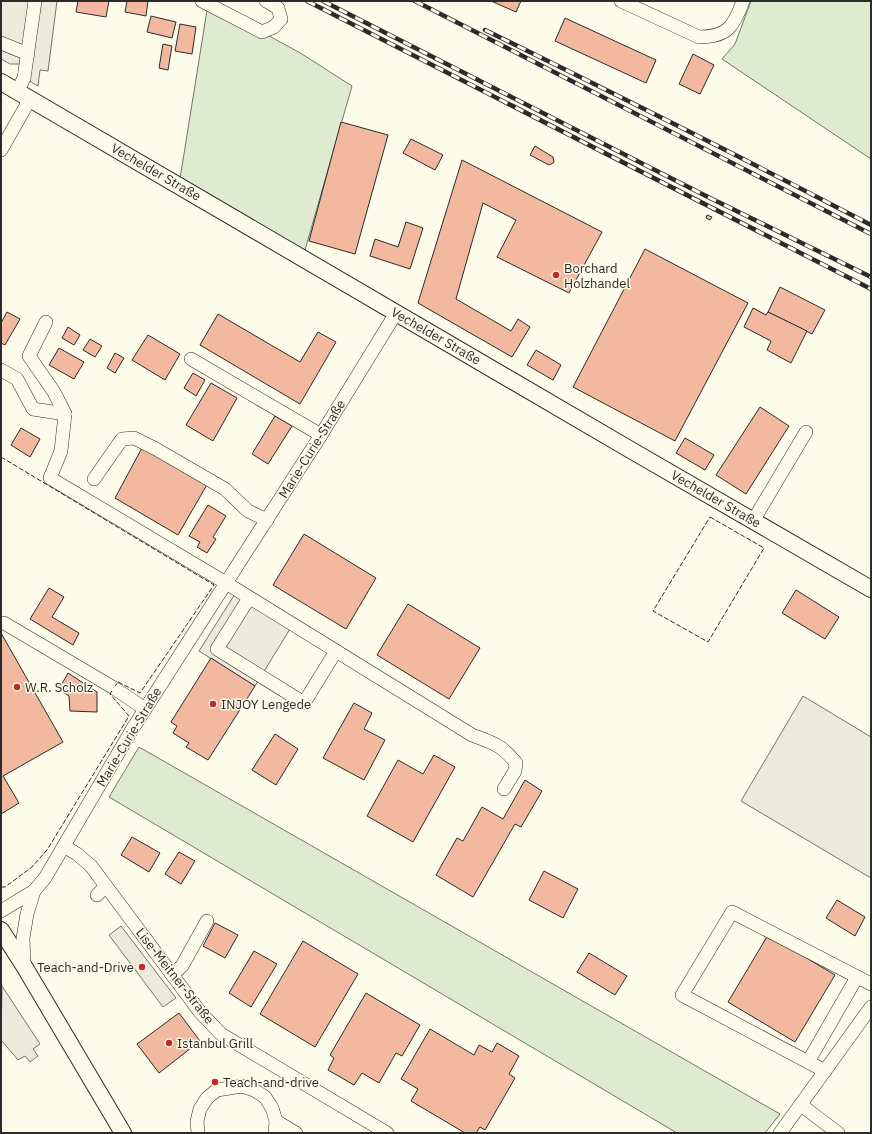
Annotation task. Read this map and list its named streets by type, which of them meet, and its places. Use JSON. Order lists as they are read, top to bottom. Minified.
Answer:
{"streets":{"main road":["Vechelder Straße"],"street":["Marie-Curie-Straße","Lise-Meitner-Straße"]},"crossings":[["Vechelder Straße","Marie-Curie-Straße"],["Marie-Curie-Straße","Lise-Meitner-Straße"]],"places":["Borchard Holzhandel","W.R. Scholz","INJOY Lengede","Teach-and-Drive","Istanbul Grill","Teach-and-drive"]}
